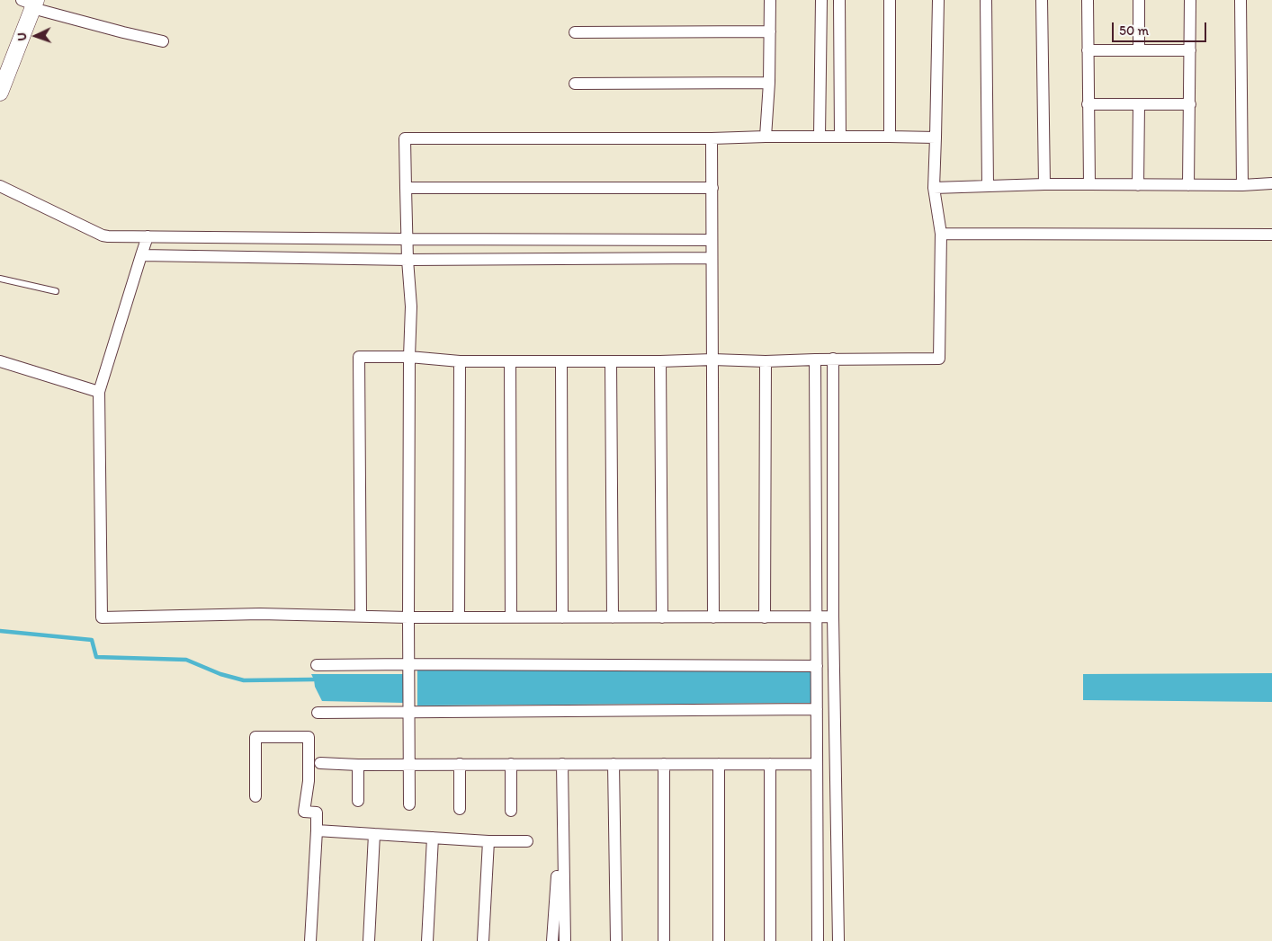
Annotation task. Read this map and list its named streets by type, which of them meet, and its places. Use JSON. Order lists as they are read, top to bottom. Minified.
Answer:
{"scale_bar":"50 m","north":"left"}
